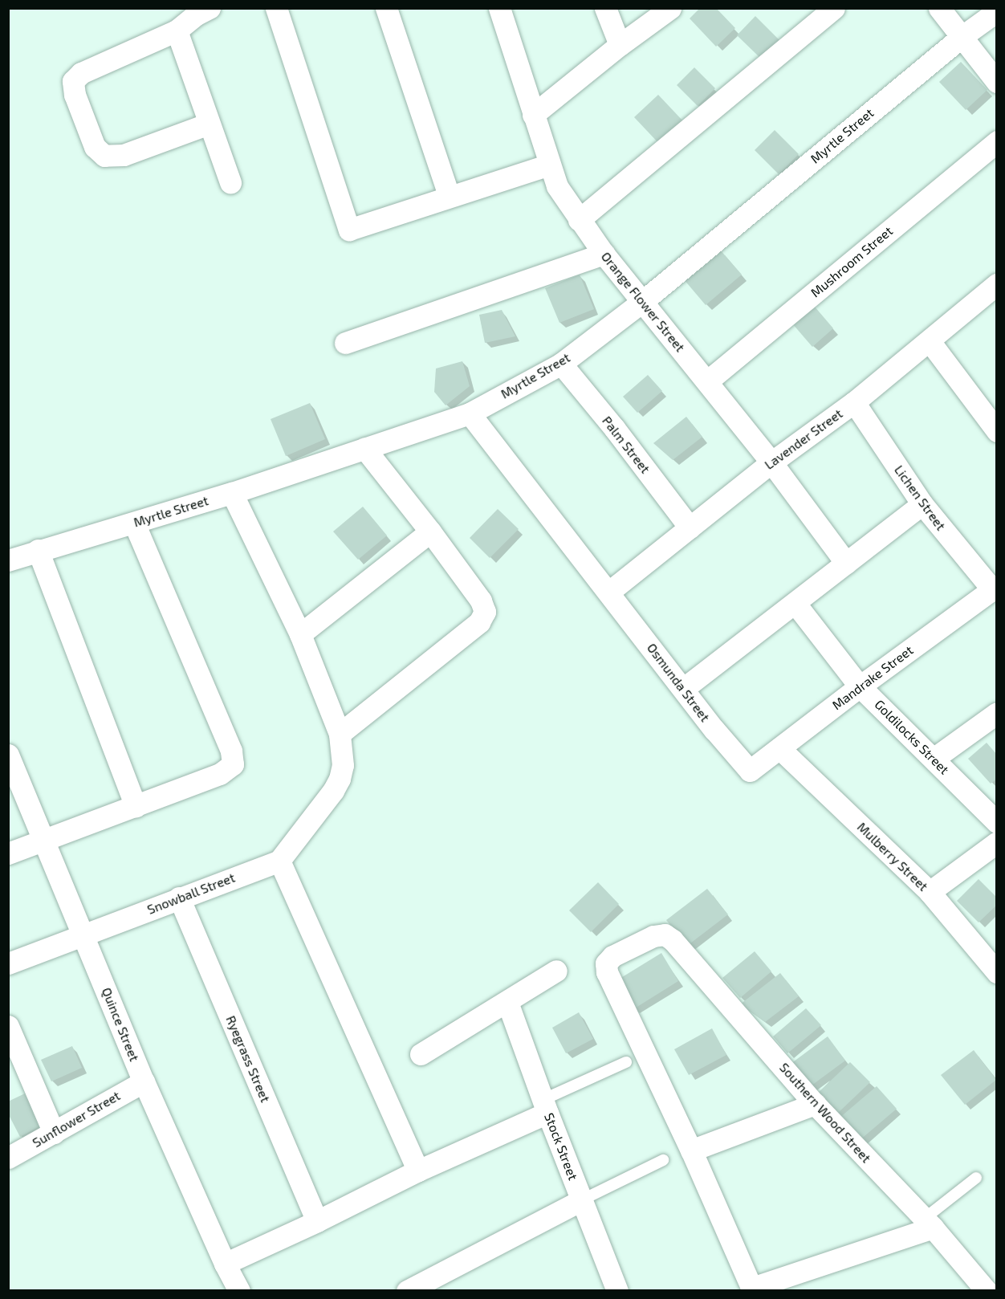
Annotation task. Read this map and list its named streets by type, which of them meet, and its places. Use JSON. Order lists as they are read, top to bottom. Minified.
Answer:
{"streets":{"street":["Myrtle Street","Mushroom Street","Orange Flower Street","Lavender Street","Palm Street","Lichen Street","Mandrake Street","Osmunda Street","Goldilocks Street","Mulberry Street","Snowball Street","Quince Street","Ryegrass Street","Southern Wood Street","Sunflower Street","Stock Street"]},"crossings":[["Myrtle Street","Orange Flower Street"],["Myrtle Street","Palm Street"],["Myrtle Street","Osmunda Street"],["Mushroom Street","Orange Flower Street"],["Orange Flower Street","Lavender Street"],["Lavender Street","Palm Street"],["Lavender Street","Lichen Street"],["Lavender Street","Osmunda Street"],["Lichen Street","Mandrake Street"],["Mandrake Street","Osmunda Street"],["Mandrake Street","Goldilocks Street"],["Mandrake Street","Mulberry Street"],["Snowball Street","Quince Street"],["Snowball Street","Ryegrass Street"],["Quince Street","Sunflower Street"]]}
